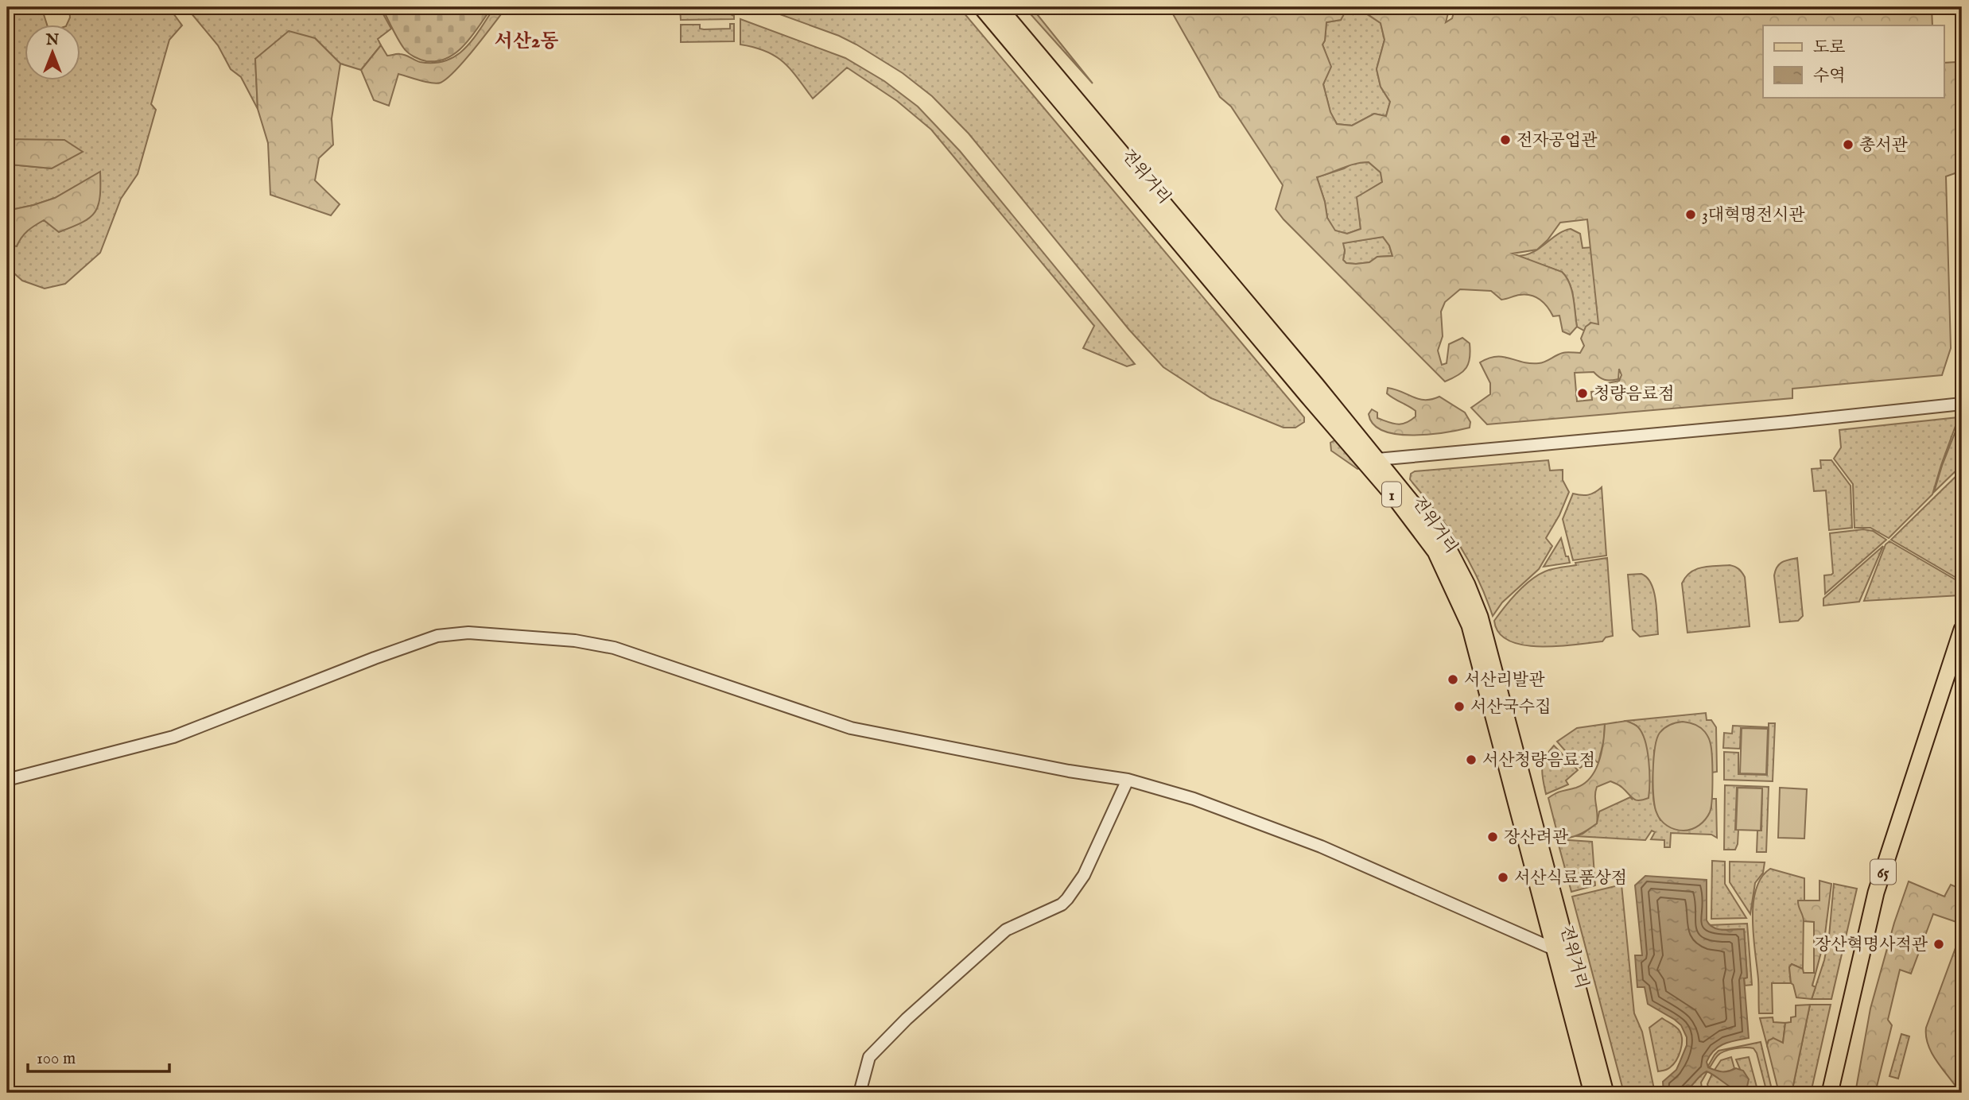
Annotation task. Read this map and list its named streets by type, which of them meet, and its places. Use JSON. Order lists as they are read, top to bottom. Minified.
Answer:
{"streets":{"main road":["전위거리","1","65"]},"districts":["서산2동"],"places":["전자공업관","총서관","3대혁명전시관","청량음료점","서산리발관","서산국수집","서산청량음료점","장산려관","서산식료품상점","장산혁명사적관"],"legend":["도로","수역"],"scale_bar":"100 m","north":"top"}
